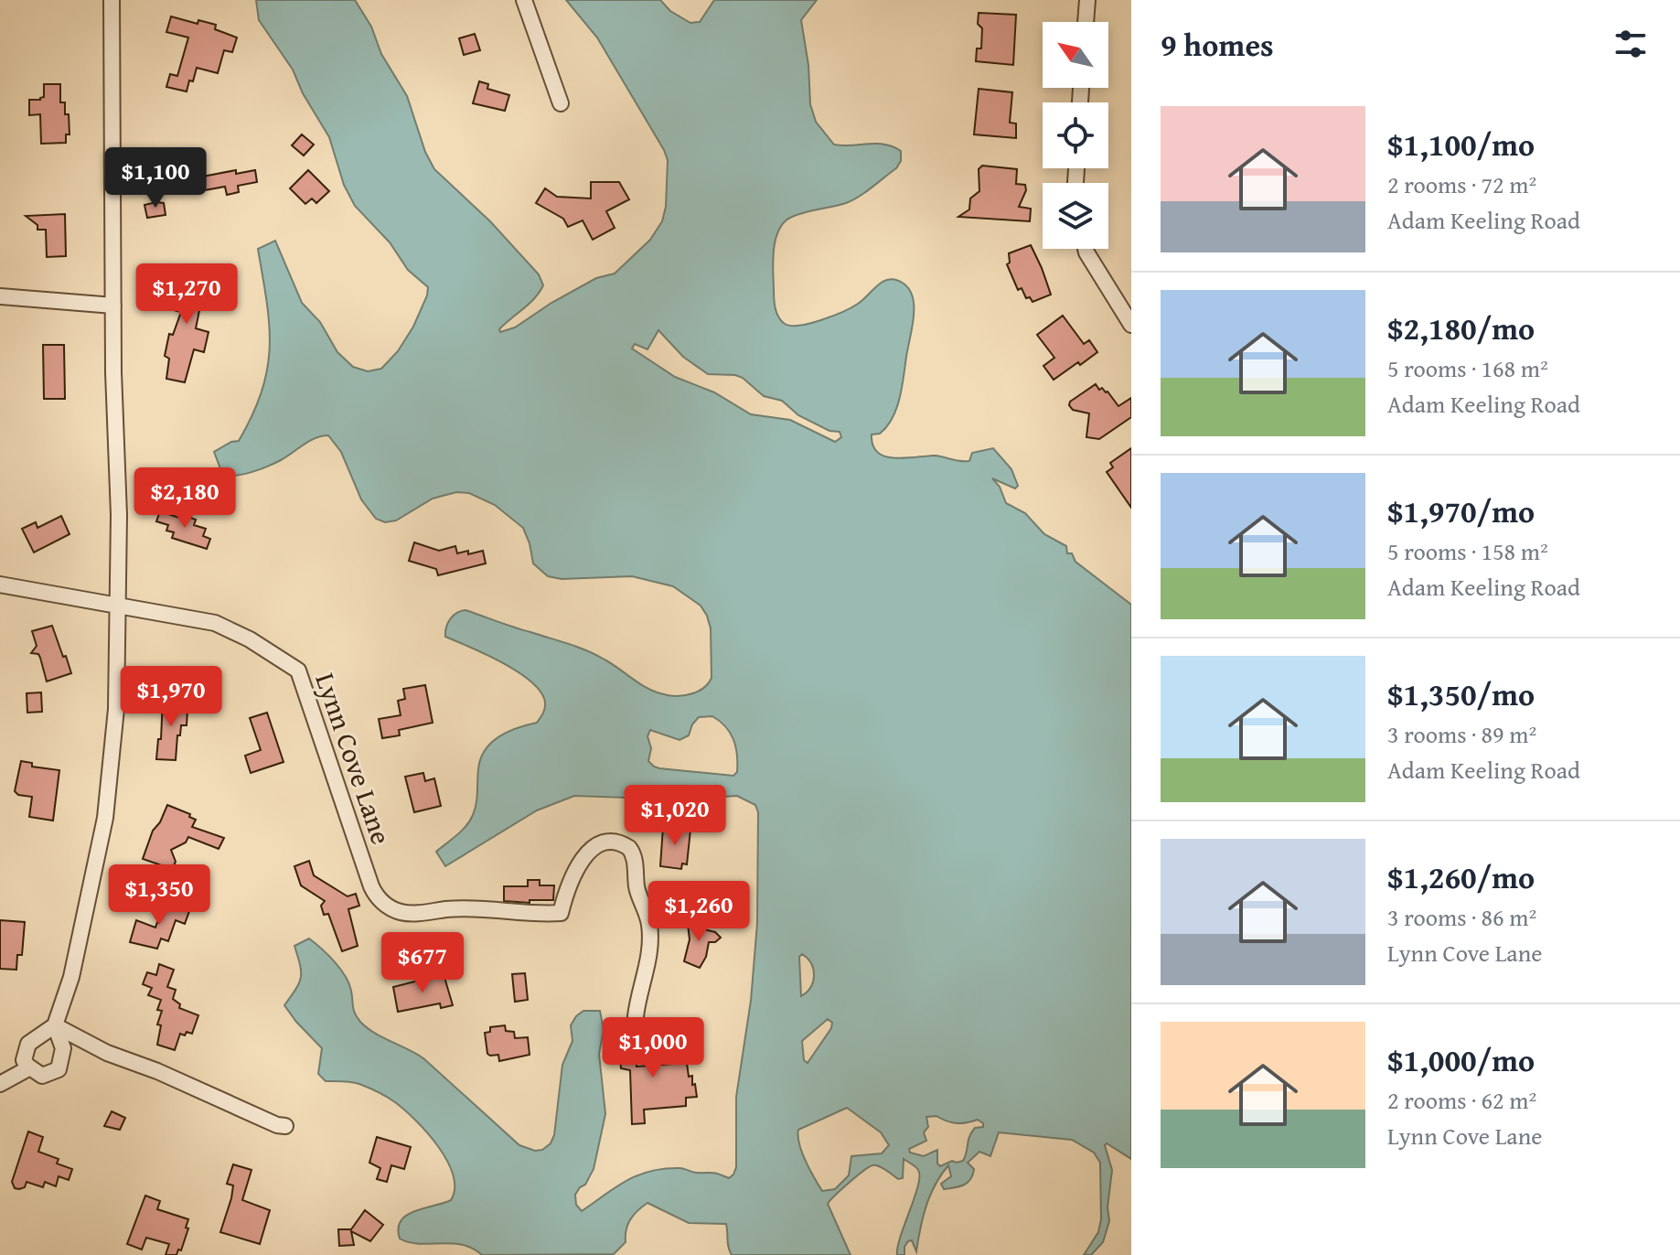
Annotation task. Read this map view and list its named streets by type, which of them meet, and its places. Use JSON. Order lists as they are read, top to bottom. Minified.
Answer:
{"streets":{"street":["Lynn Cove Lane"]},"north":"top left","page":{"heading":"9 homes","list":[{"name":"$1,100/mo","note":"2 rooms · 72 m² · Adam Keeling Road"},{"name":"$2,180/mo","note":"5 rooms · 168 m² · Adam Keeling Road"},{"name":"$1,970/mo","note":"5 rooms · 158 m² · Adam Keeling Road"},{"name":"$1,350/mo","note":"3 rooms · 89 m² · Adam Keeling Road"},{"name":"$1,260/mo","note":"3 rooms · 86 m² · Lynn Cove Lane"},{"name":"$1,000/mo","note":"2 rooms · 62 m² · Lynn Cove Lane"}],"price":["$1,100","$1,270","$2,180","$1,970","$1,020","$1,350","$1,260","$677","$1,000"]}}
